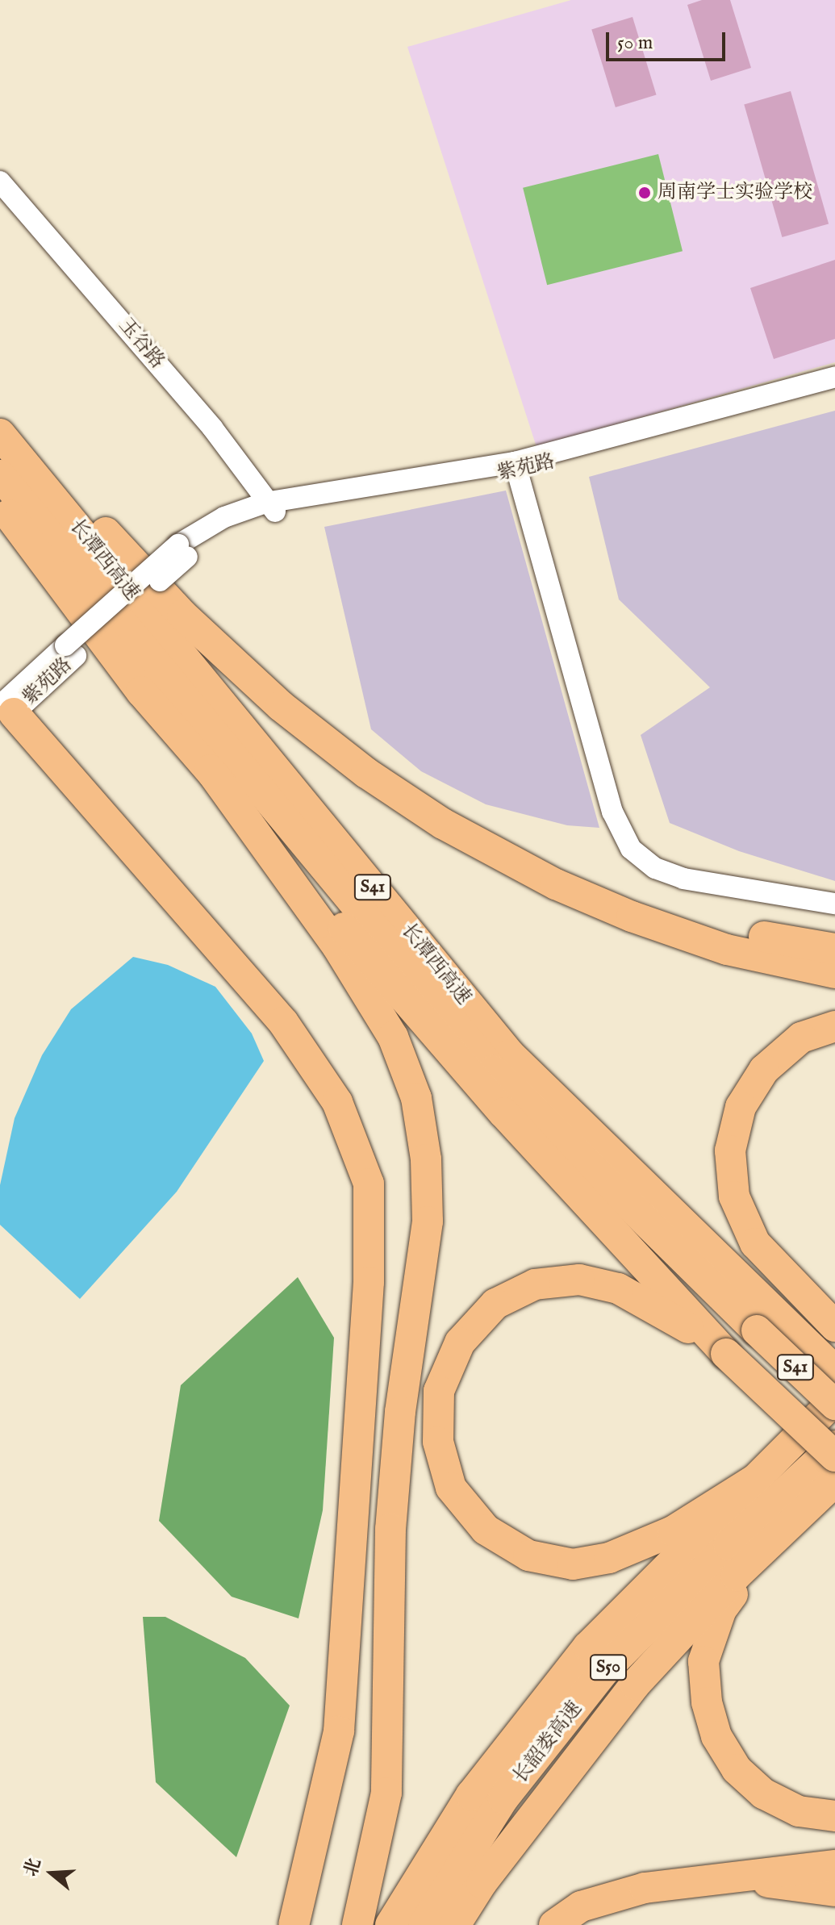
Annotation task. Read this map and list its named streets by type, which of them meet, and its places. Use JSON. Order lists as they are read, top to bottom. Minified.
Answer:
{"streets":{"highway":["长潭西高速","S41","S50","长韶娄高速"],"street":["玉谷路","紫苑路"]},"crossings":[["玉谷路","紫苑路"]],"places":["周南学士实验学校"],"scale_bar":"50 m","north":"left"}
